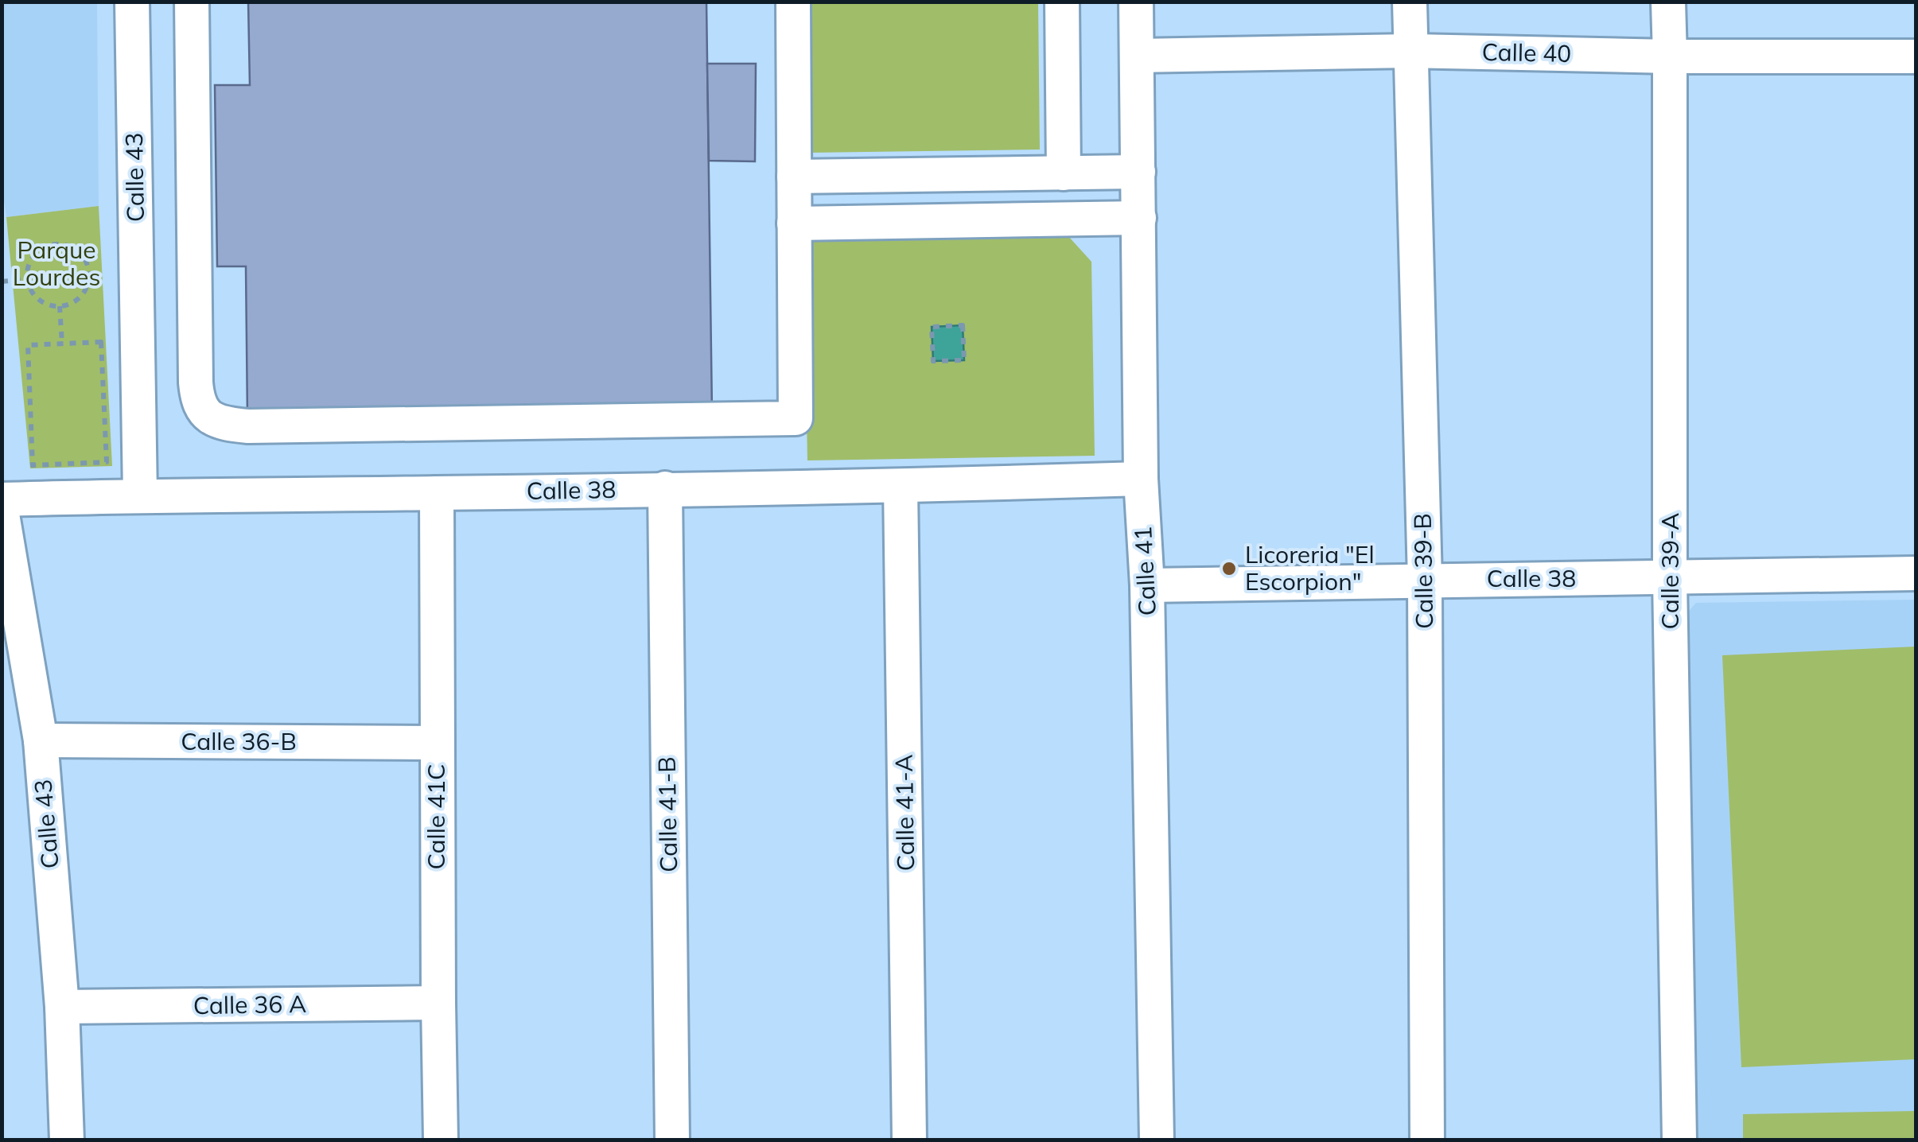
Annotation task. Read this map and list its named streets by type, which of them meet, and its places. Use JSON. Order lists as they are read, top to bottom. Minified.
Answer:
{"streets":{"street":["Calle 40","Calle 43","Calle 38","Calle 41","Calle 39-B","Calle 39-A","Calle 36-B","Calle 41-A","Calle 41-B","Calle 41C","Calle 36 A"]},"crossings":[["Calle 40","Calle 41"],["Calle 40","Calle 39-B"],["Calle 40","Calle 39-A"],["Calle 43","Calle 38"],["Calle 43","Calle 36-B"],["Calle 43","Calle 36 A"],["Calle 38","Calle 41"],["Calle 38","Calle 39-B"],["Calle 38","Calle 39-A"],["Calle 38","Calle 41-A"],["Calle 38","Calle 41-B"],["Calle 38","Calle 41C"],["Calle 36-B","Calle 41C"],["Calle 41C","Calle 36 A"]],"parks":["Parque Lourdes"],"places":["Licoreria \"El Escorpion\""]}
